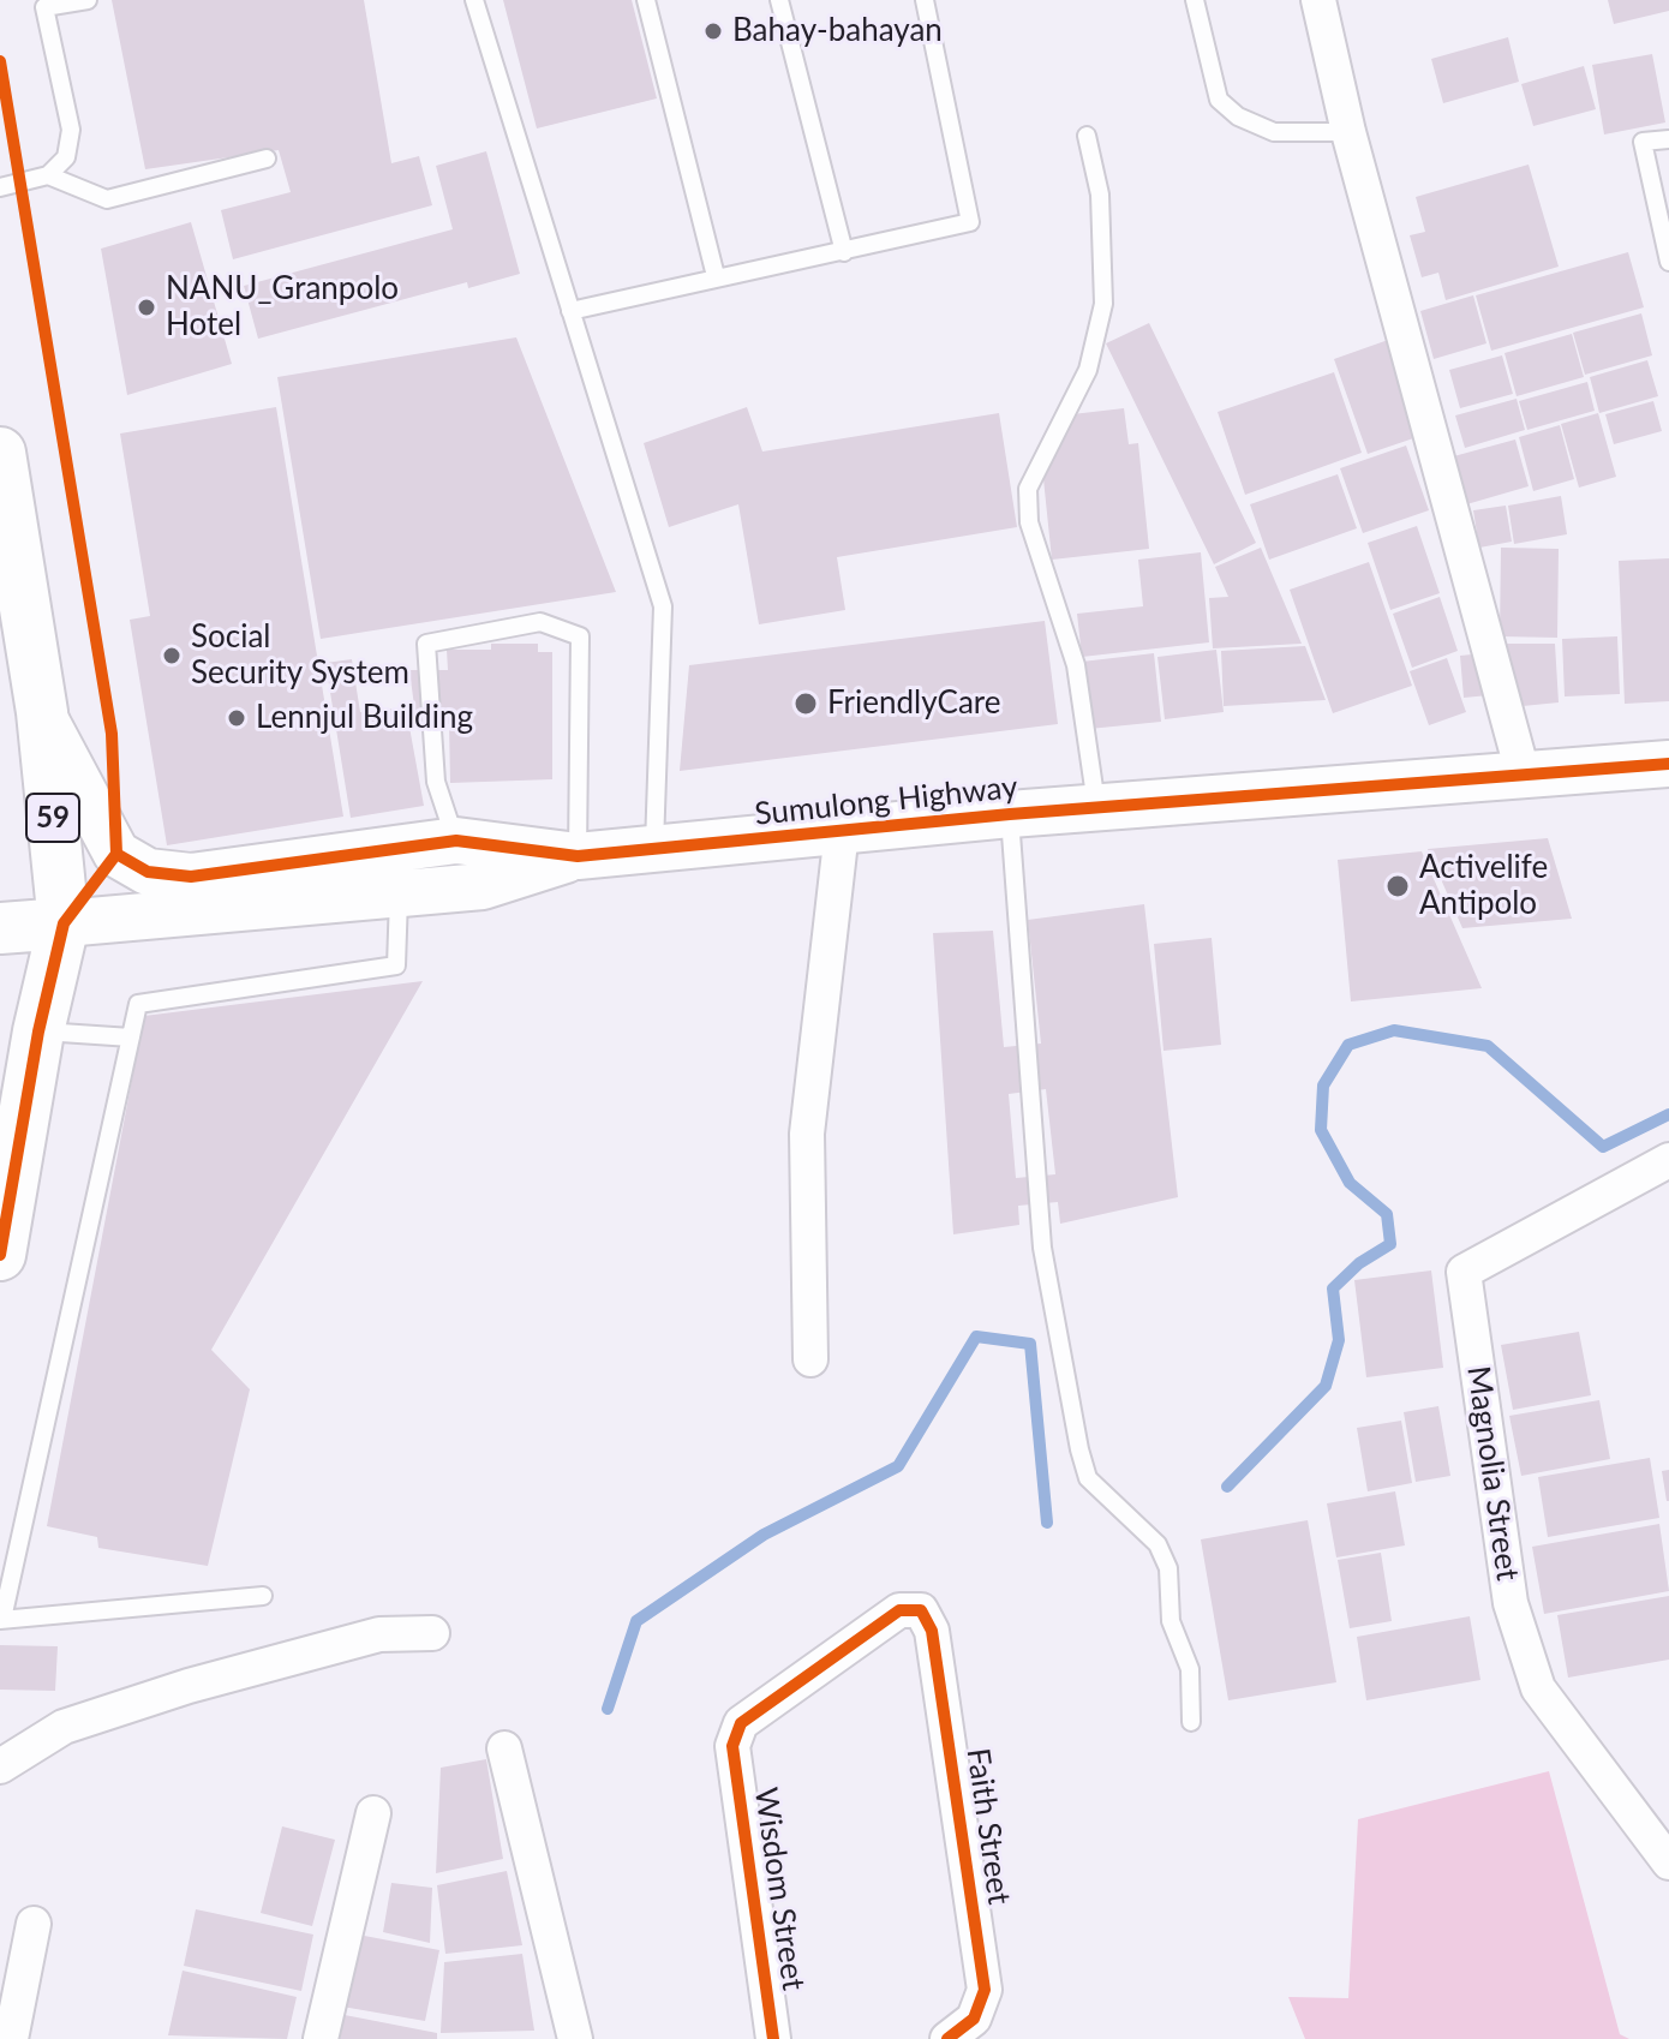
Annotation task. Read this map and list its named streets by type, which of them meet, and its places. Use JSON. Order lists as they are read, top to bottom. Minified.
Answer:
{"streets":{"main road":["Sumulong Highway","59"],"street":["Magnolia Street","Faith Street","Wisdom Street"]},"crossings":[["Sumulong Highway","59"],["Faith Street","Wisdom Street"]],"places":["Bahay-bahayan","NANU_Granpolo Hotel","Social Security System","FriendlyCare","Lennjul Building","Activelife Antipolo"]}
